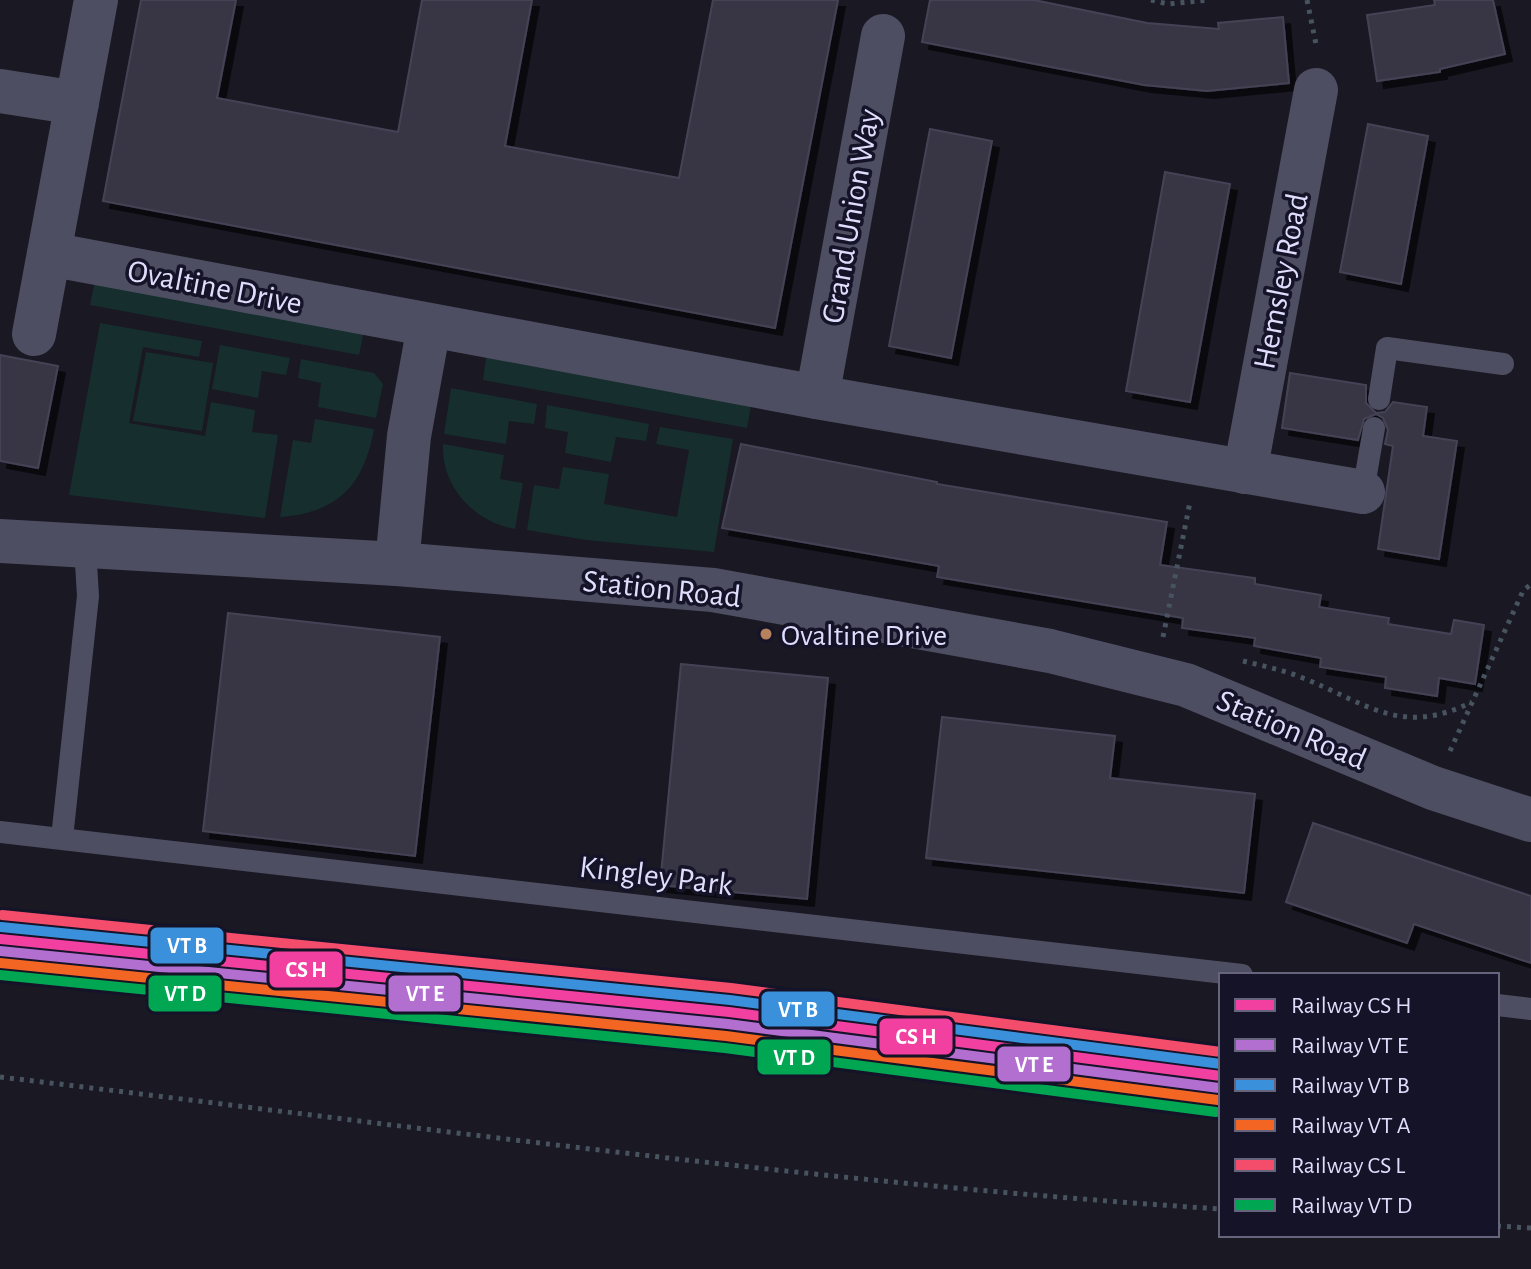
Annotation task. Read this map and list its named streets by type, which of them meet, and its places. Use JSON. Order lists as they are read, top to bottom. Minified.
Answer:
{"streets":{"street":["Grand Union Way","Hemsley Road","Ovaltine Drive","Station Road"],"lane":["Kingley Park"]},"crossings":[["Grand Union Way","Ovaltine Drive"],["Hemsley Road","Ovaltine Drive"]],"places":["Ovaltine Drive"],"legend":["Railway CS H","Railway VT E","Railway VT B","Railway VT A","Railway CS L","Railway VT D"]}
